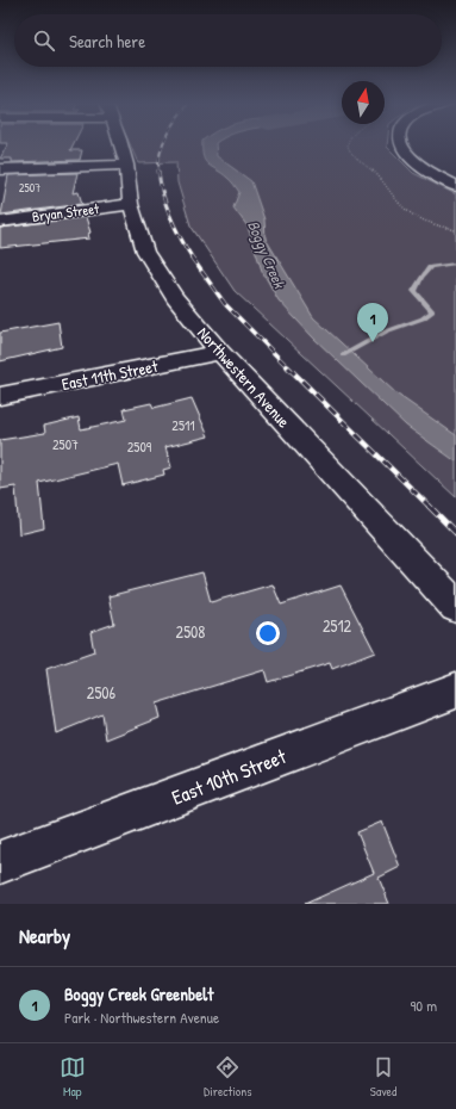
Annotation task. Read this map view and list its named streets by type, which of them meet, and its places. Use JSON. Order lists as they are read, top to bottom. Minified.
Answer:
{"streets":{"street":["Bryan Street","East 11th Street","Northwestern Avenue","East 10th Street"]},"crossings":[["Bryan Street","Northwestern Avenue"],["East 11th Street","Northwestern Avenue"]],"water":["Boggy Creek"],"house_numbers":["2507","2511","2507","2509","2512","2508","2506"],"north":"top","page":{"search":"Search here","pins":"1","heading":"Nearby","list":[{"mark":"1","name":"Boggy Creek Greenbelt","note":"Park · Northwestern Avenue","value":"90 m"}],"nav":["Map","Directions","Saved"]}}
